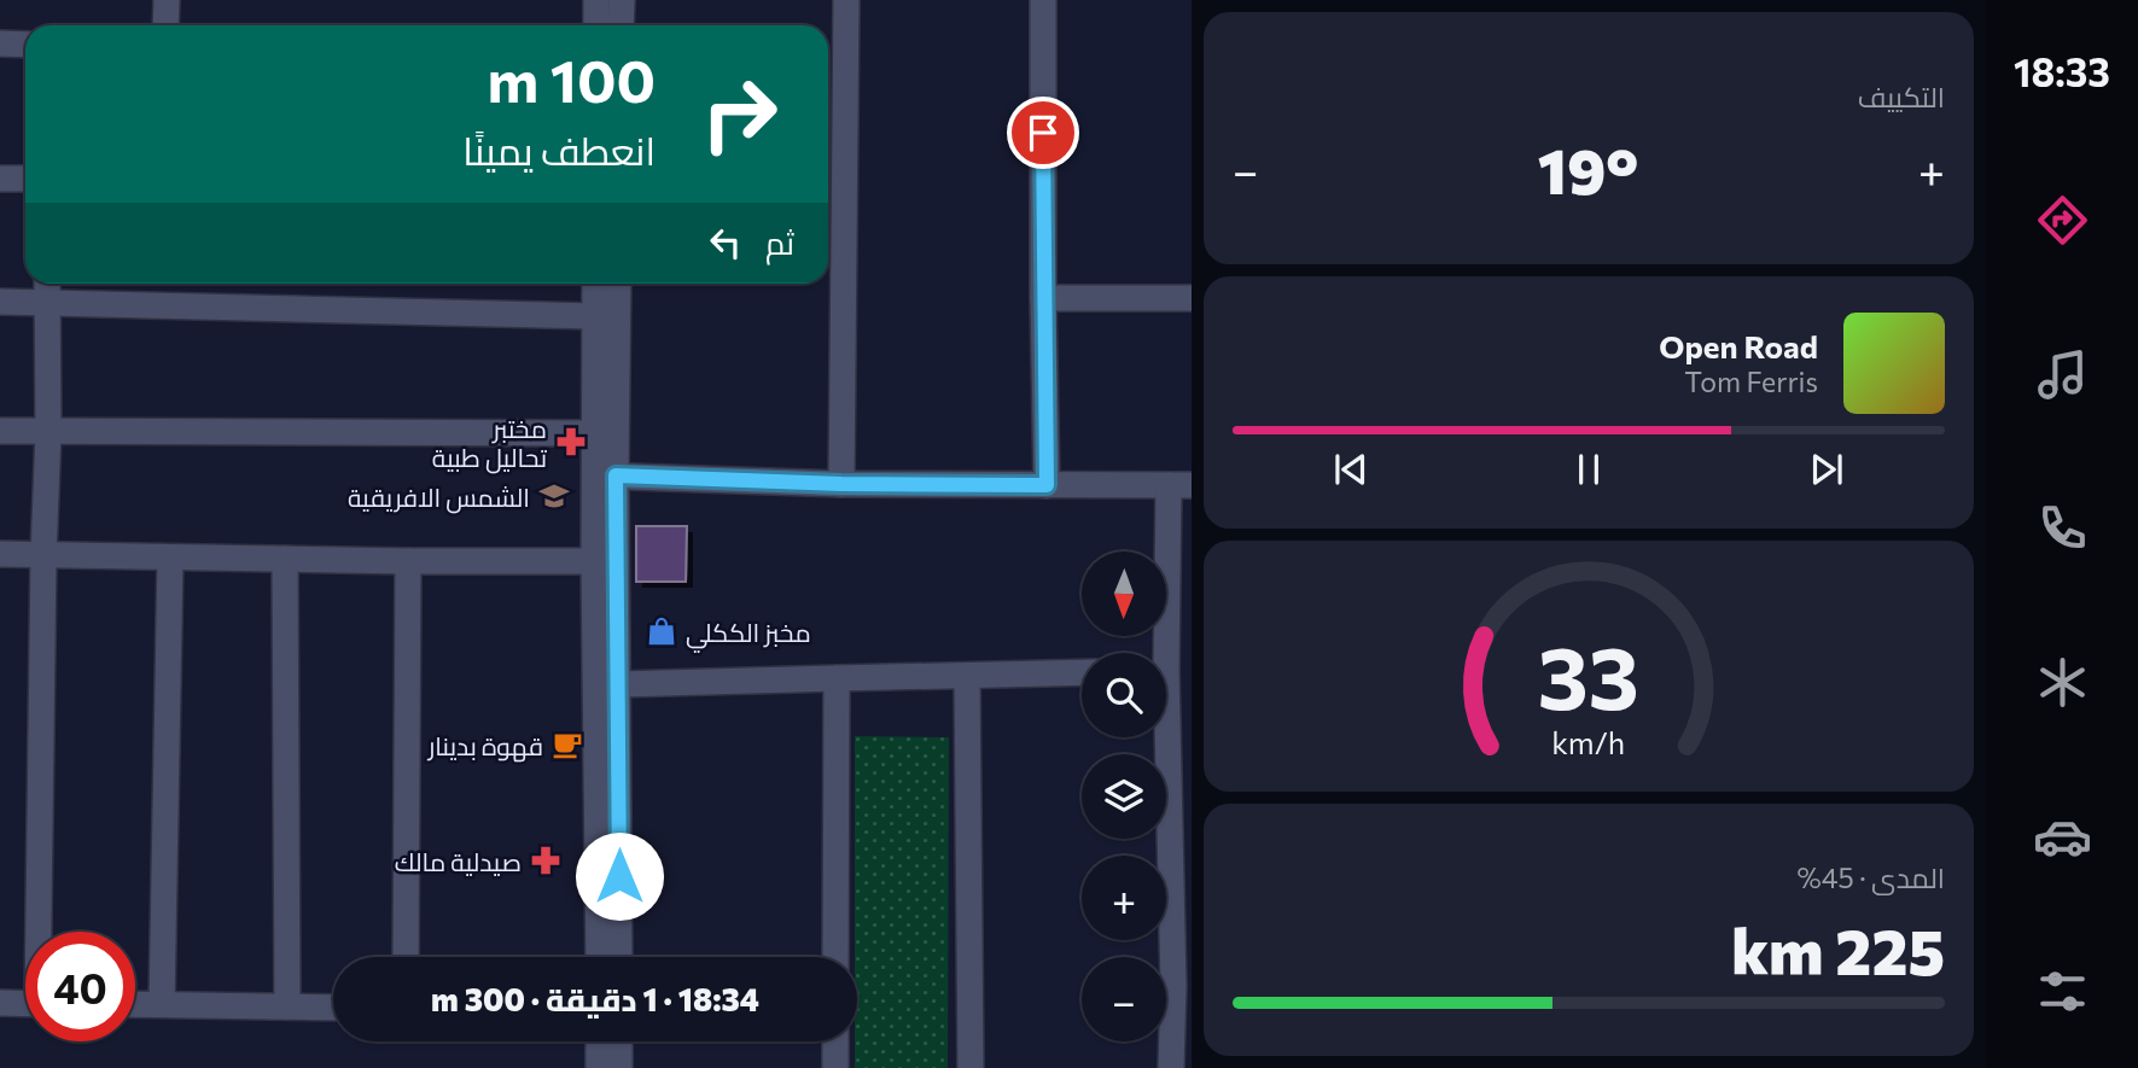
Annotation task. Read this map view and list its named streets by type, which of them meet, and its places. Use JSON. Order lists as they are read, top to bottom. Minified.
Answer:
{"places":{"pharmacy":["مختبر تحاليل طبية","صيدلية مالك"],"school or university":["الشمس الافريقية"],"shop":["مخبز الككلي"],"cafe":["قهوة بدينار"]},"north":"bottom","page":{"tabs":"18:33","tile":["التكييف",["المدى · 45%","225 km"]],"turn":["100 m","انعطف يمينًا"],"heat":["−","19°","+"],"then":"ثم","song":["Open Road","Tom Ferris"],"map_buttons":["+","−"],"limit":"40","trip":"18:34 · 1 دقيقة · 300 m","gauge":["33","km/h"]}}
